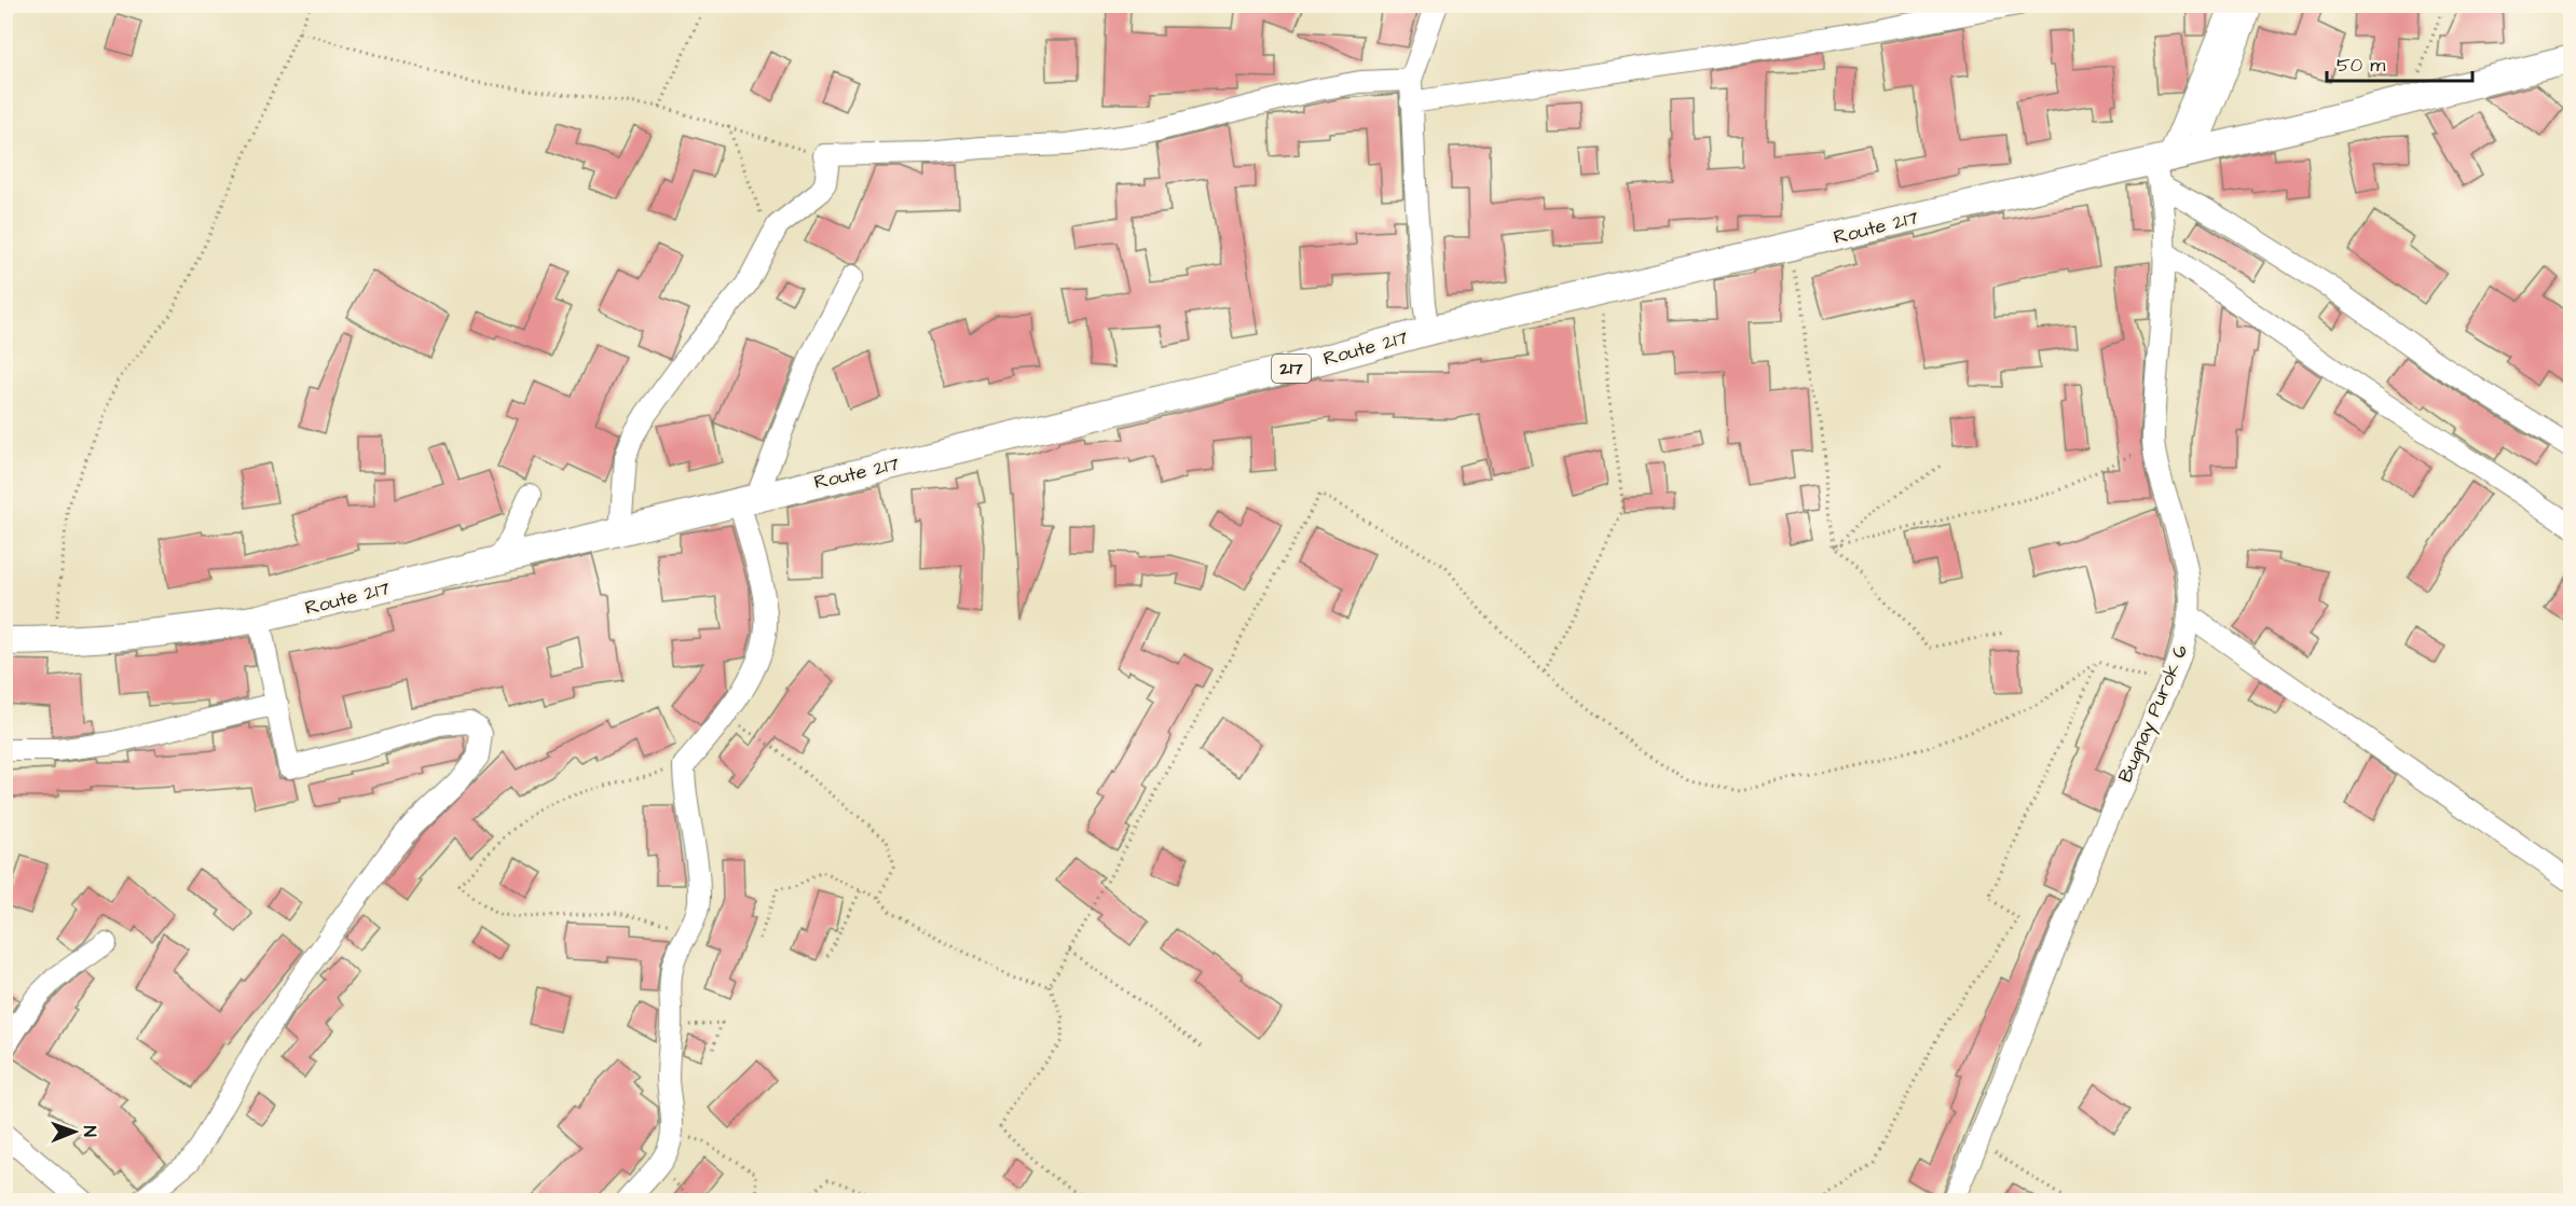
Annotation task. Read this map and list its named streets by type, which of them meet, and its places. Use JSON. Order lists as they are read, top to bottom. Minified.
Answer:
{"streets":{"main road":["Route 217","217"],"street":["Bugnay Purok 6"]},"crossings":[["Route 217","Bugnay Purok 6"]],"scale_bar":"50 m","north":"right"}
